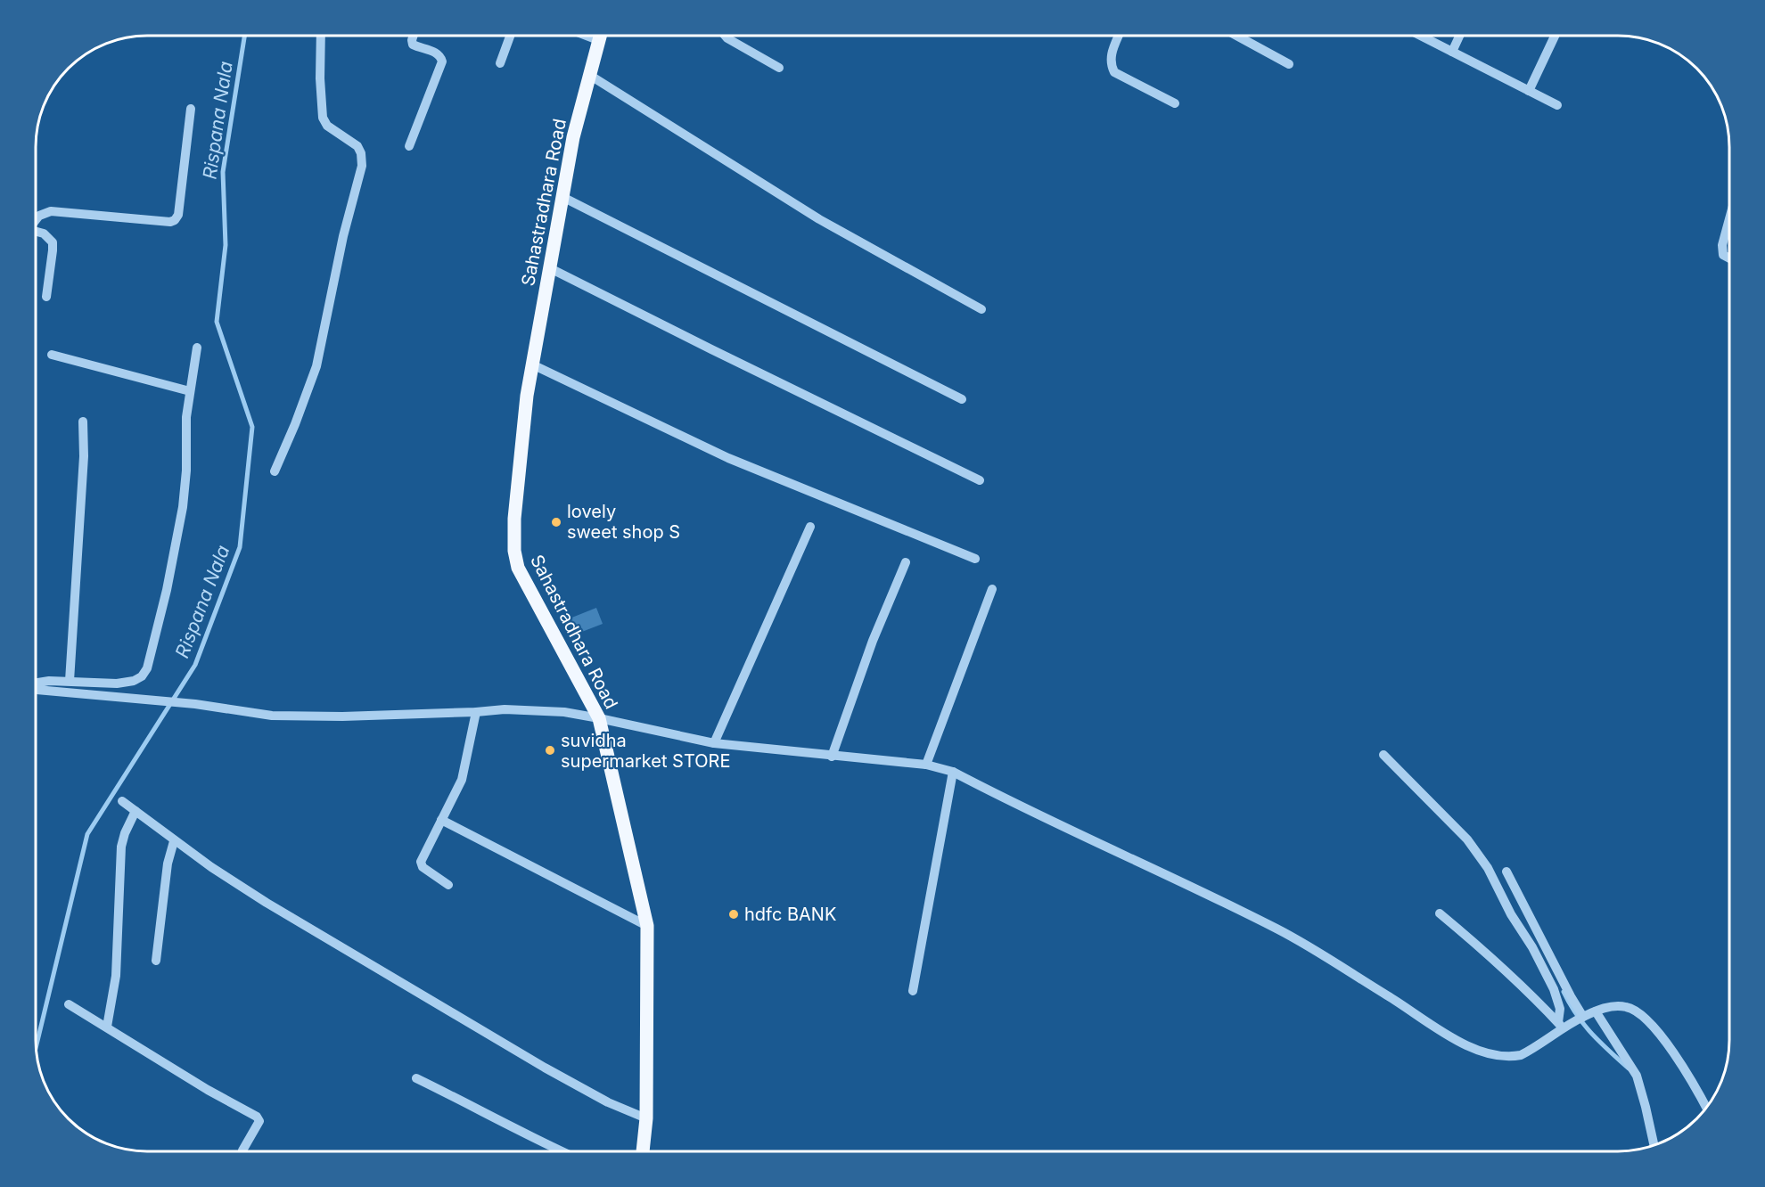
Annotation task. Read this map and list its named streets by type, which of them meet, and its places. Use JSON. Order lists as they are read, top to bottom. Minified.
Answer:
{"streets":{"main road":["Sahastradhara Road"]},"water":["Rispana Nala"],"places":["lovely sweet shop S","suvidha supermarket STORE","hdfc BANK"]}
